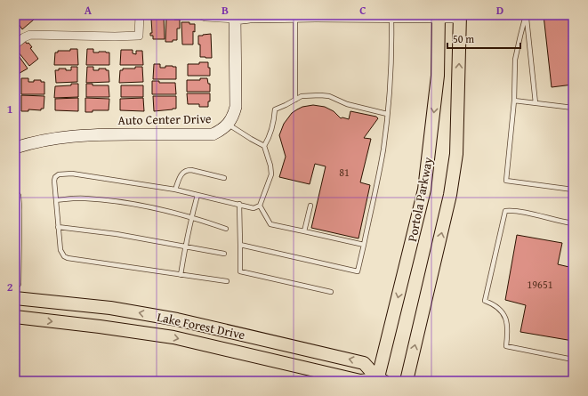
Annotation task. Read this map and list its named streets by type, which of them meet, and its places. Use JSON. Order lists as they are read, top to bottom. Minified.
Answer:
{"streets":{"main road":["Portola Parkway","Lake Forest Drive"],"street":["Auto Center Drive"]},"crossings":[["Portola Parkway","Lake Forest Drive"]],"house_numbers":["81","19651"],"scale_bar":"50 m","grid":{"columns":["A","B","C","D"],"rows":["1","2"]}}
